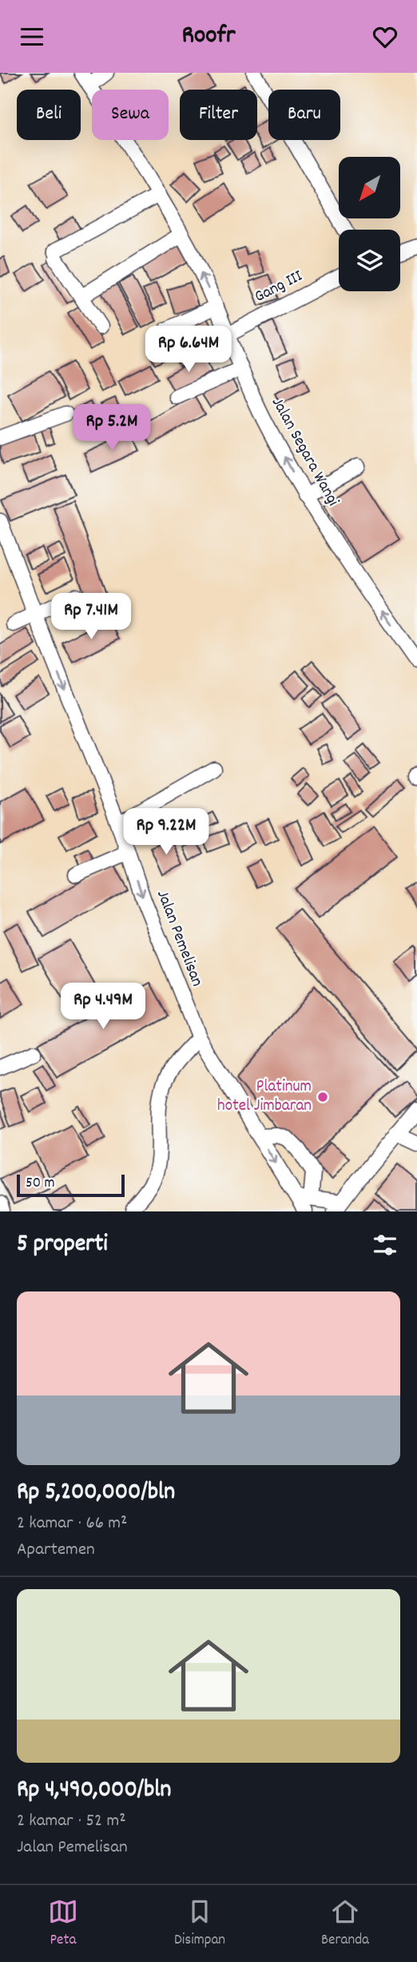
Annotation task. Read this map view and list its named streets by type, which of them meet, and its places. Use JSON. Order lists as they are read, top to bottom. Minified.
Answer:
{"streets":{"street":["Gang III","Jalan Segara Wangi","Jalan Pemelisan"]},"crossings":[["Gang III","Jalan Segara Wangi"]],"one_way":["Jalan Segara Wangi","Jalan Pemelisan"],"places":["Platinum hotel Jimbaran"],"scale_bar":"50 m","north":"bottom left","page":{"header":"Roofr","chip":["Beli","Sewa","Filter","Baru"],"price":["Rp 6.64M","Rp 5.2M","Rp 7.41M","Rp 9.22M","Rp 4.49M"],"scale":"50 m","heading":"5 properti","list":[{"name":"Rp 5,200,000/bln","note":"2 kamar · 66 m² · Apartemen"},{"name":"Rp 4,490,000/bln","note":"2 kamar · 52 m² · Jalan Pemelisan"}],"tabs":["Peta","Disimpan","Beranda"]}}
